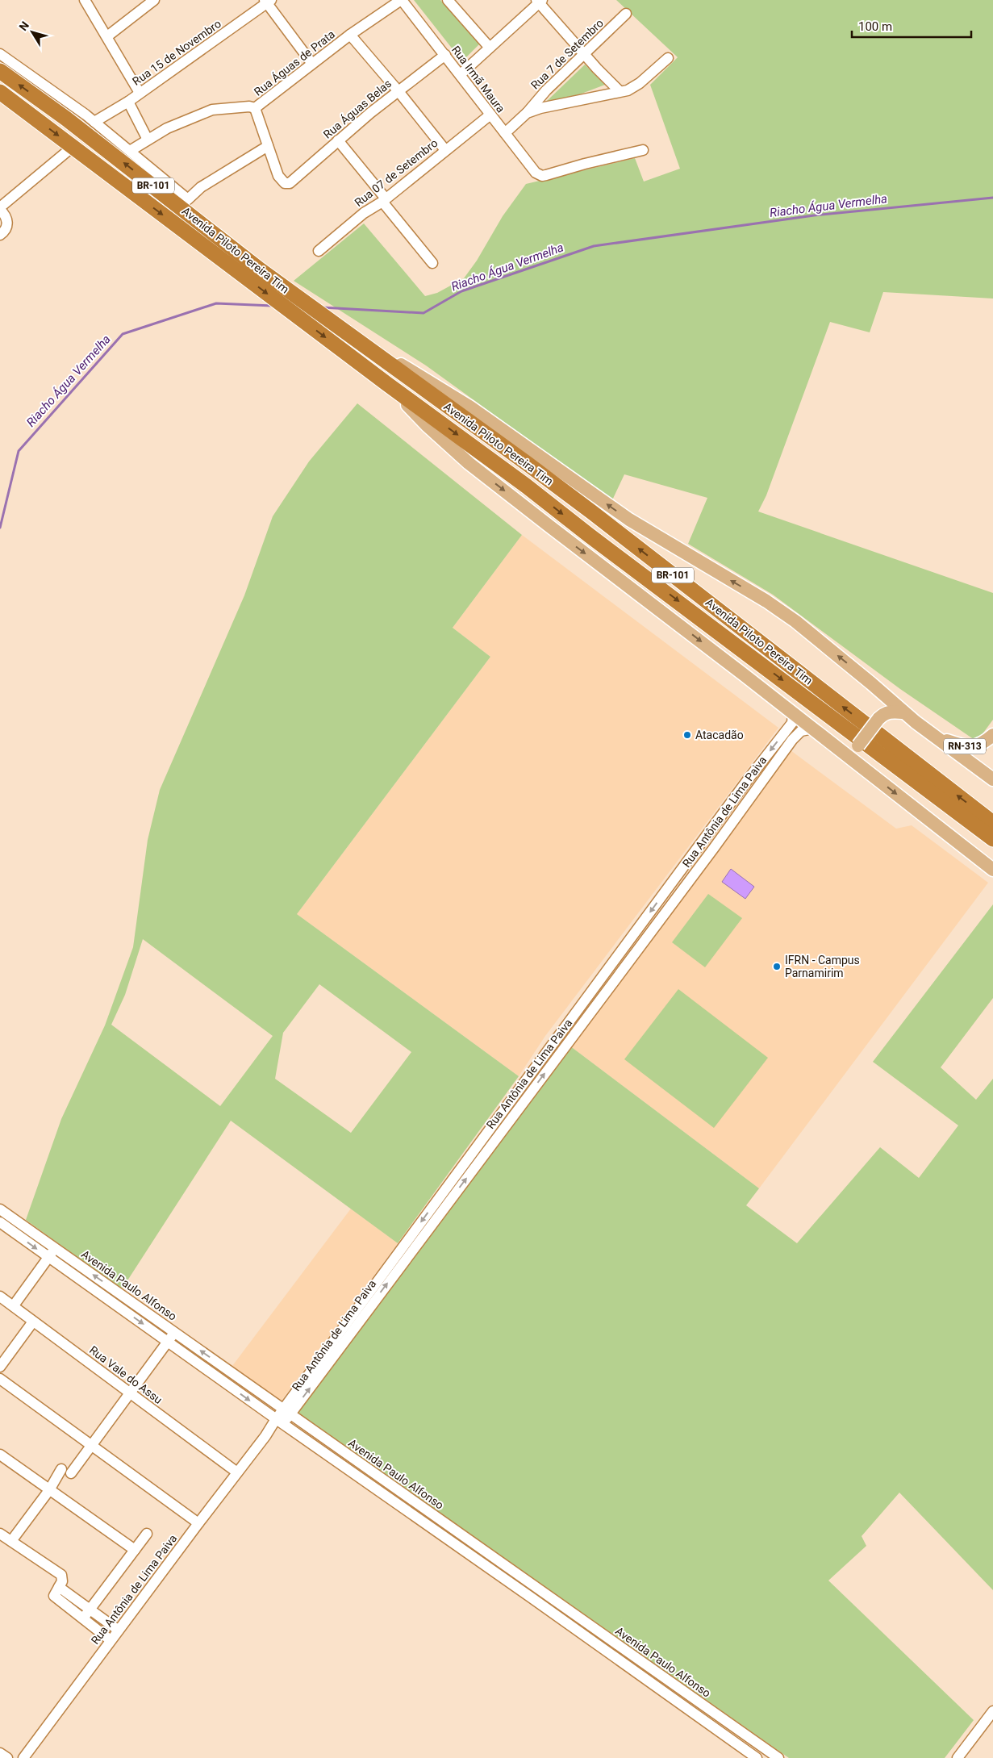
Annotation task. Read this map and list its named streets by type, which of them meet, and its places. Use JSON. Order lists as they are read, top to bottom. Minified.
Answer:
{"streets":{"highway":["BR-101","Avenida Piloto Pereira Tim"],"main road":["RN-313"],"street":["Rua 15 de Novembro","Rua 7 de Setembro","Rua Águas de Prata","Rua Irmã Maura","Rua Águas Belas","Rua 07 de Setembro","Rua Antônia de Lima Paiva","Avenida Paulo Alfonso","Rua Vale do Assu"]},"crossings":[["Rua 7 de Setembro","Rua Irmã Maura"],["Rua Águas de Prata","Rua Irmã Maura"],["Rua Irmã Maura","Rua Águas Belas"],["Rua Irmã Maura","Rua 07 de Setembro"],["Rua Antônia de Lima Paiva","Avenida Paulo Alfonso"],["Rua Antônia de Lima Paiva","Rua Vale do Assu"]],"water":["Riacho Água Vermelha"],"places":["Atacadão","IFRN - Campus Parnamirim"],"scale_bar":"100 m","north":"top left"}
